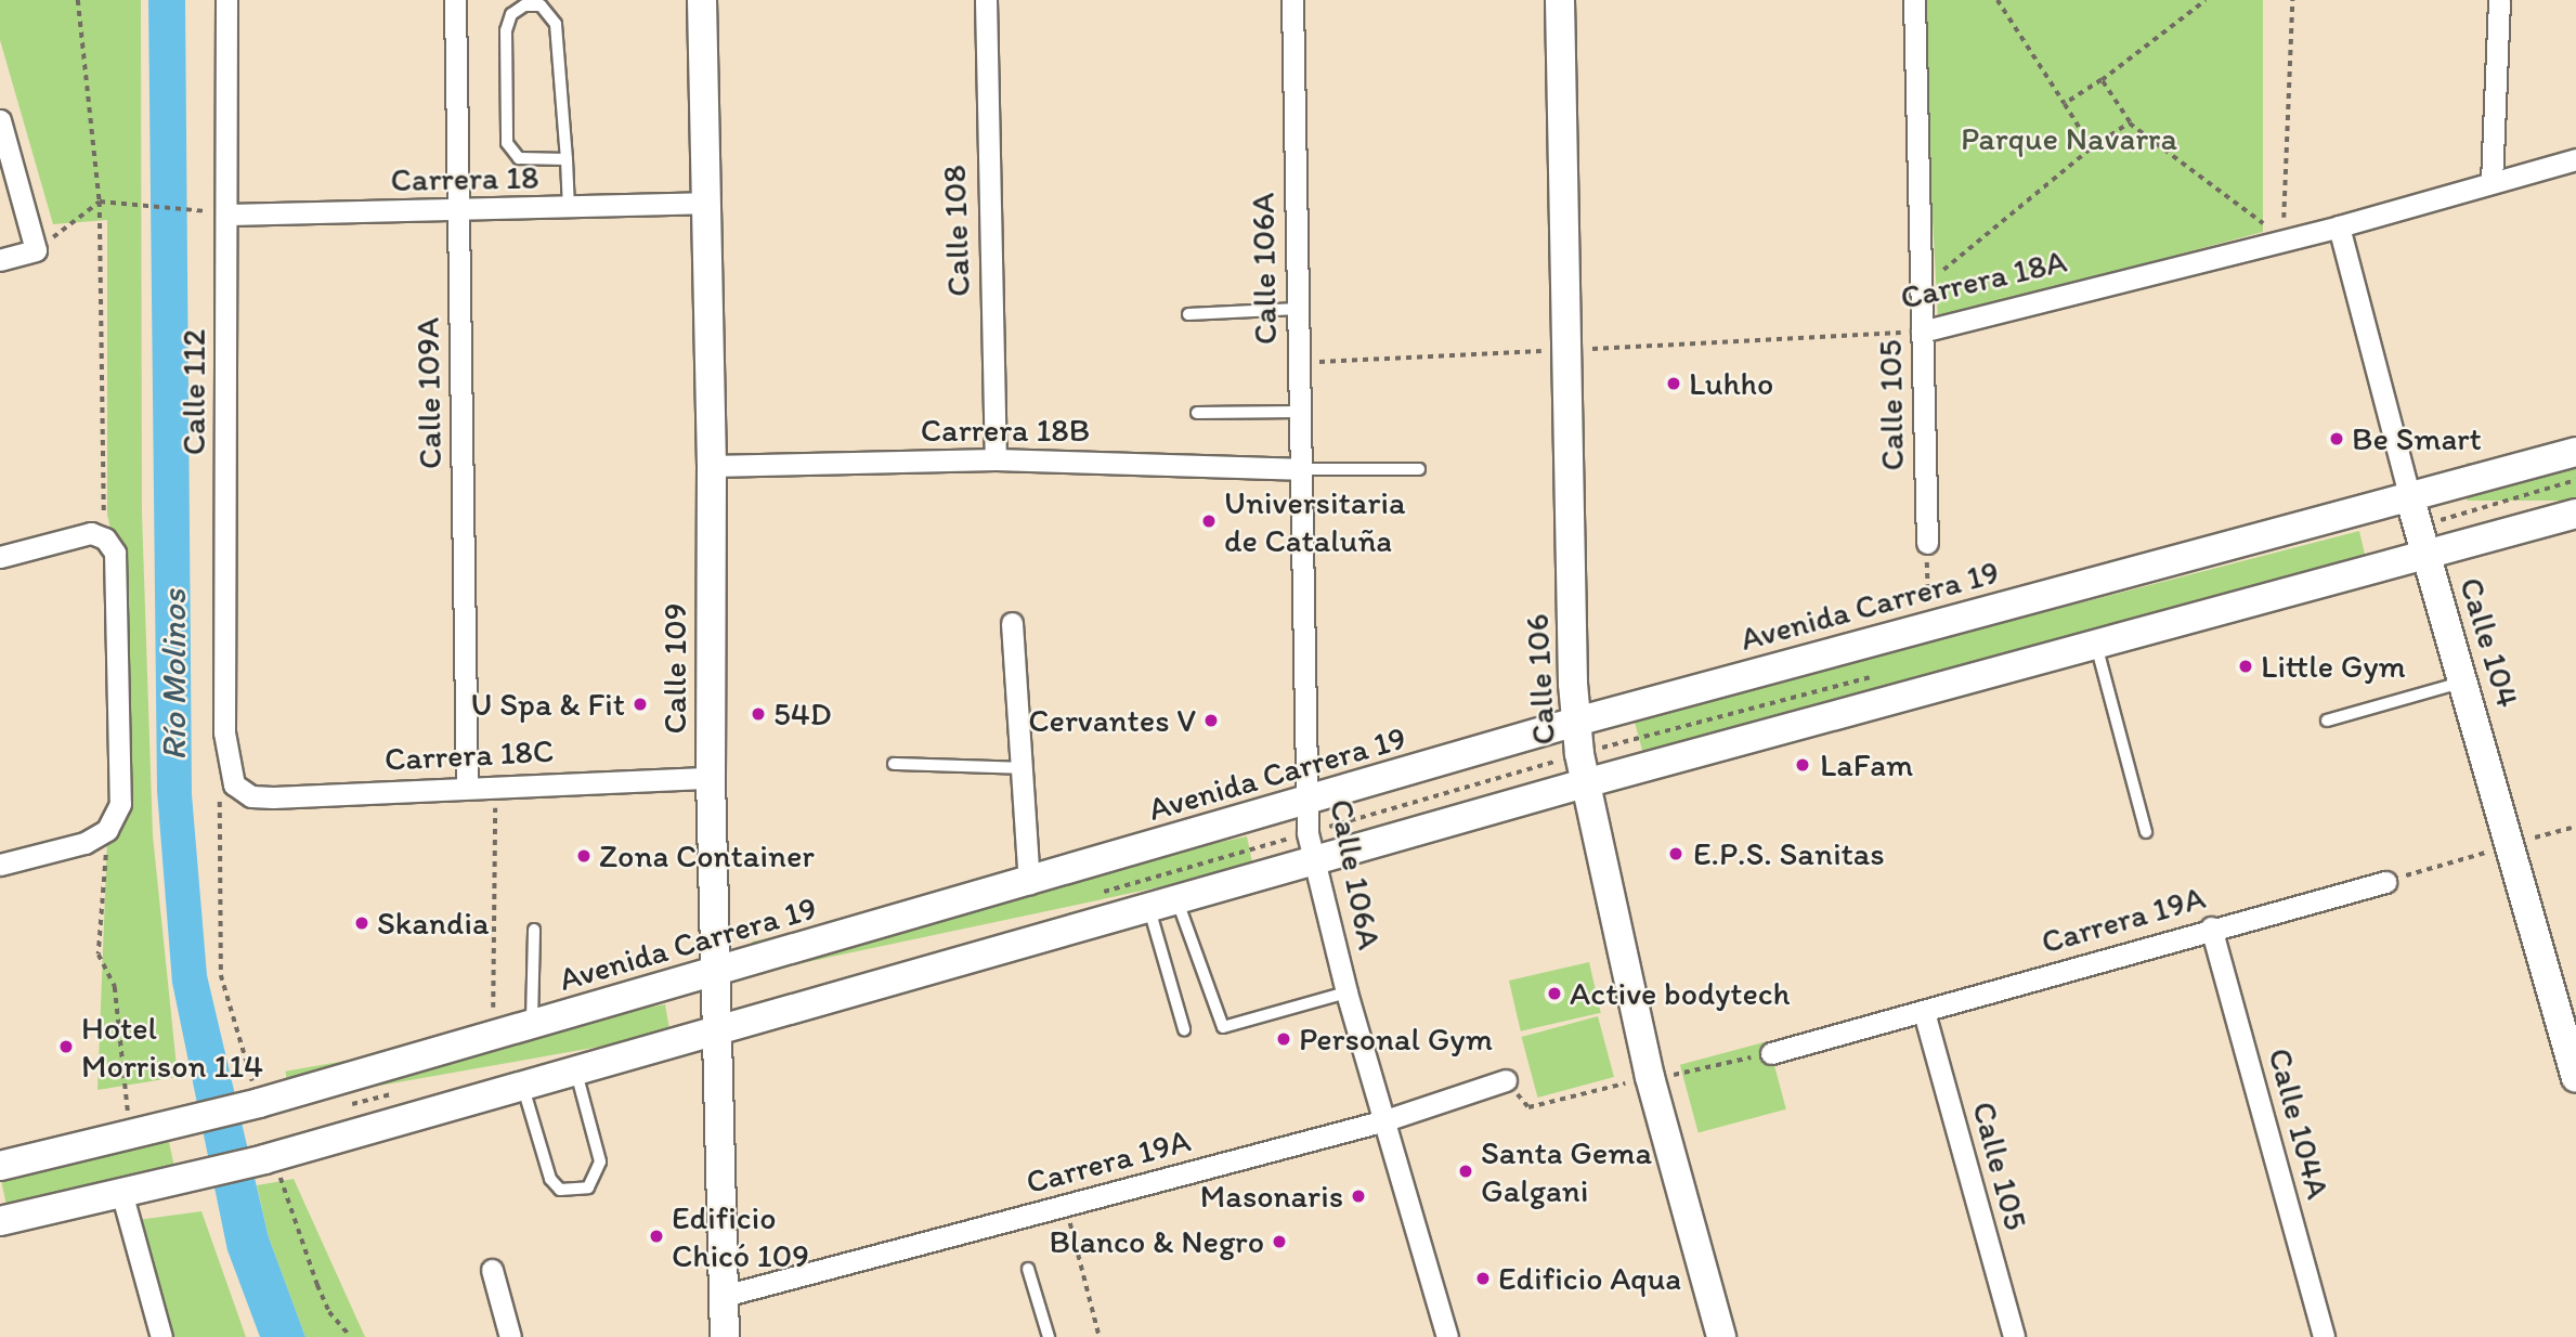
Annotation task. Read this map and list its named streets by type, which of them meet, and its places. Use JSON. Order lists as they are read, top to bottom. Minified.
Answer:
{"streets":{"main road":["Avenida Carrera 19","Calle 104","Calle 109","Calle 106"],"street":["Carrera 18","Calle 108","Calle 106A","Carrera 18A","Calle 112","Calle 109A","Calle 105","Carrera 18B","Carrera 18C","Carrera 19A","Calle 104A"]},"crossings":[["Carrera 18","Calle 112"],["Carrera 18","Calle 109A"],["Carrera 18","Calle 109"],["Calle 108","Carrera 18B"],["Calle 106A","Carrera 18A"],["Calle 106A","Carrera 18B"],["Calle 106A","Avenida Carrera 19"],["Calle 106A","Carrera 19A"],["Carrera 18A","Calle 105"],["Carrera 18A","Calle 104"],["Carrera 18A","Calle 106"],["Calle 112","Carrera 18C"],["Calle 109A","Carrera 18C"],["Calle 105","Carrera 19A"],["Carrera 18B","Calle 109"],["Avenida Carrera 19","Calle 104"],["Avenida Carrera 19","Calle 109"],["Avenida Carrera 19","Calle 106"],["Calle 109","Carrera 18C"],["Calle 109","Carrera 19A"],["Carrera 19A","Calle 104A"]],"water":["Río Molinos"],"parks":["Parque Navarra"],"places":["Luhho","Be Smart","Universitaria de Cataluña","Little Gym","U Spa & Fit","54D","Cervantes V","LaFam","E.P.S. Sanitas","Zona Container","Skandia","Active bodytech","Personal Gym","Hotel Morrison 114","Santa Gema Galgani","Masonaris","Edificio Chicó 109","Blanco & Negro","Edificio Aqua"]}
